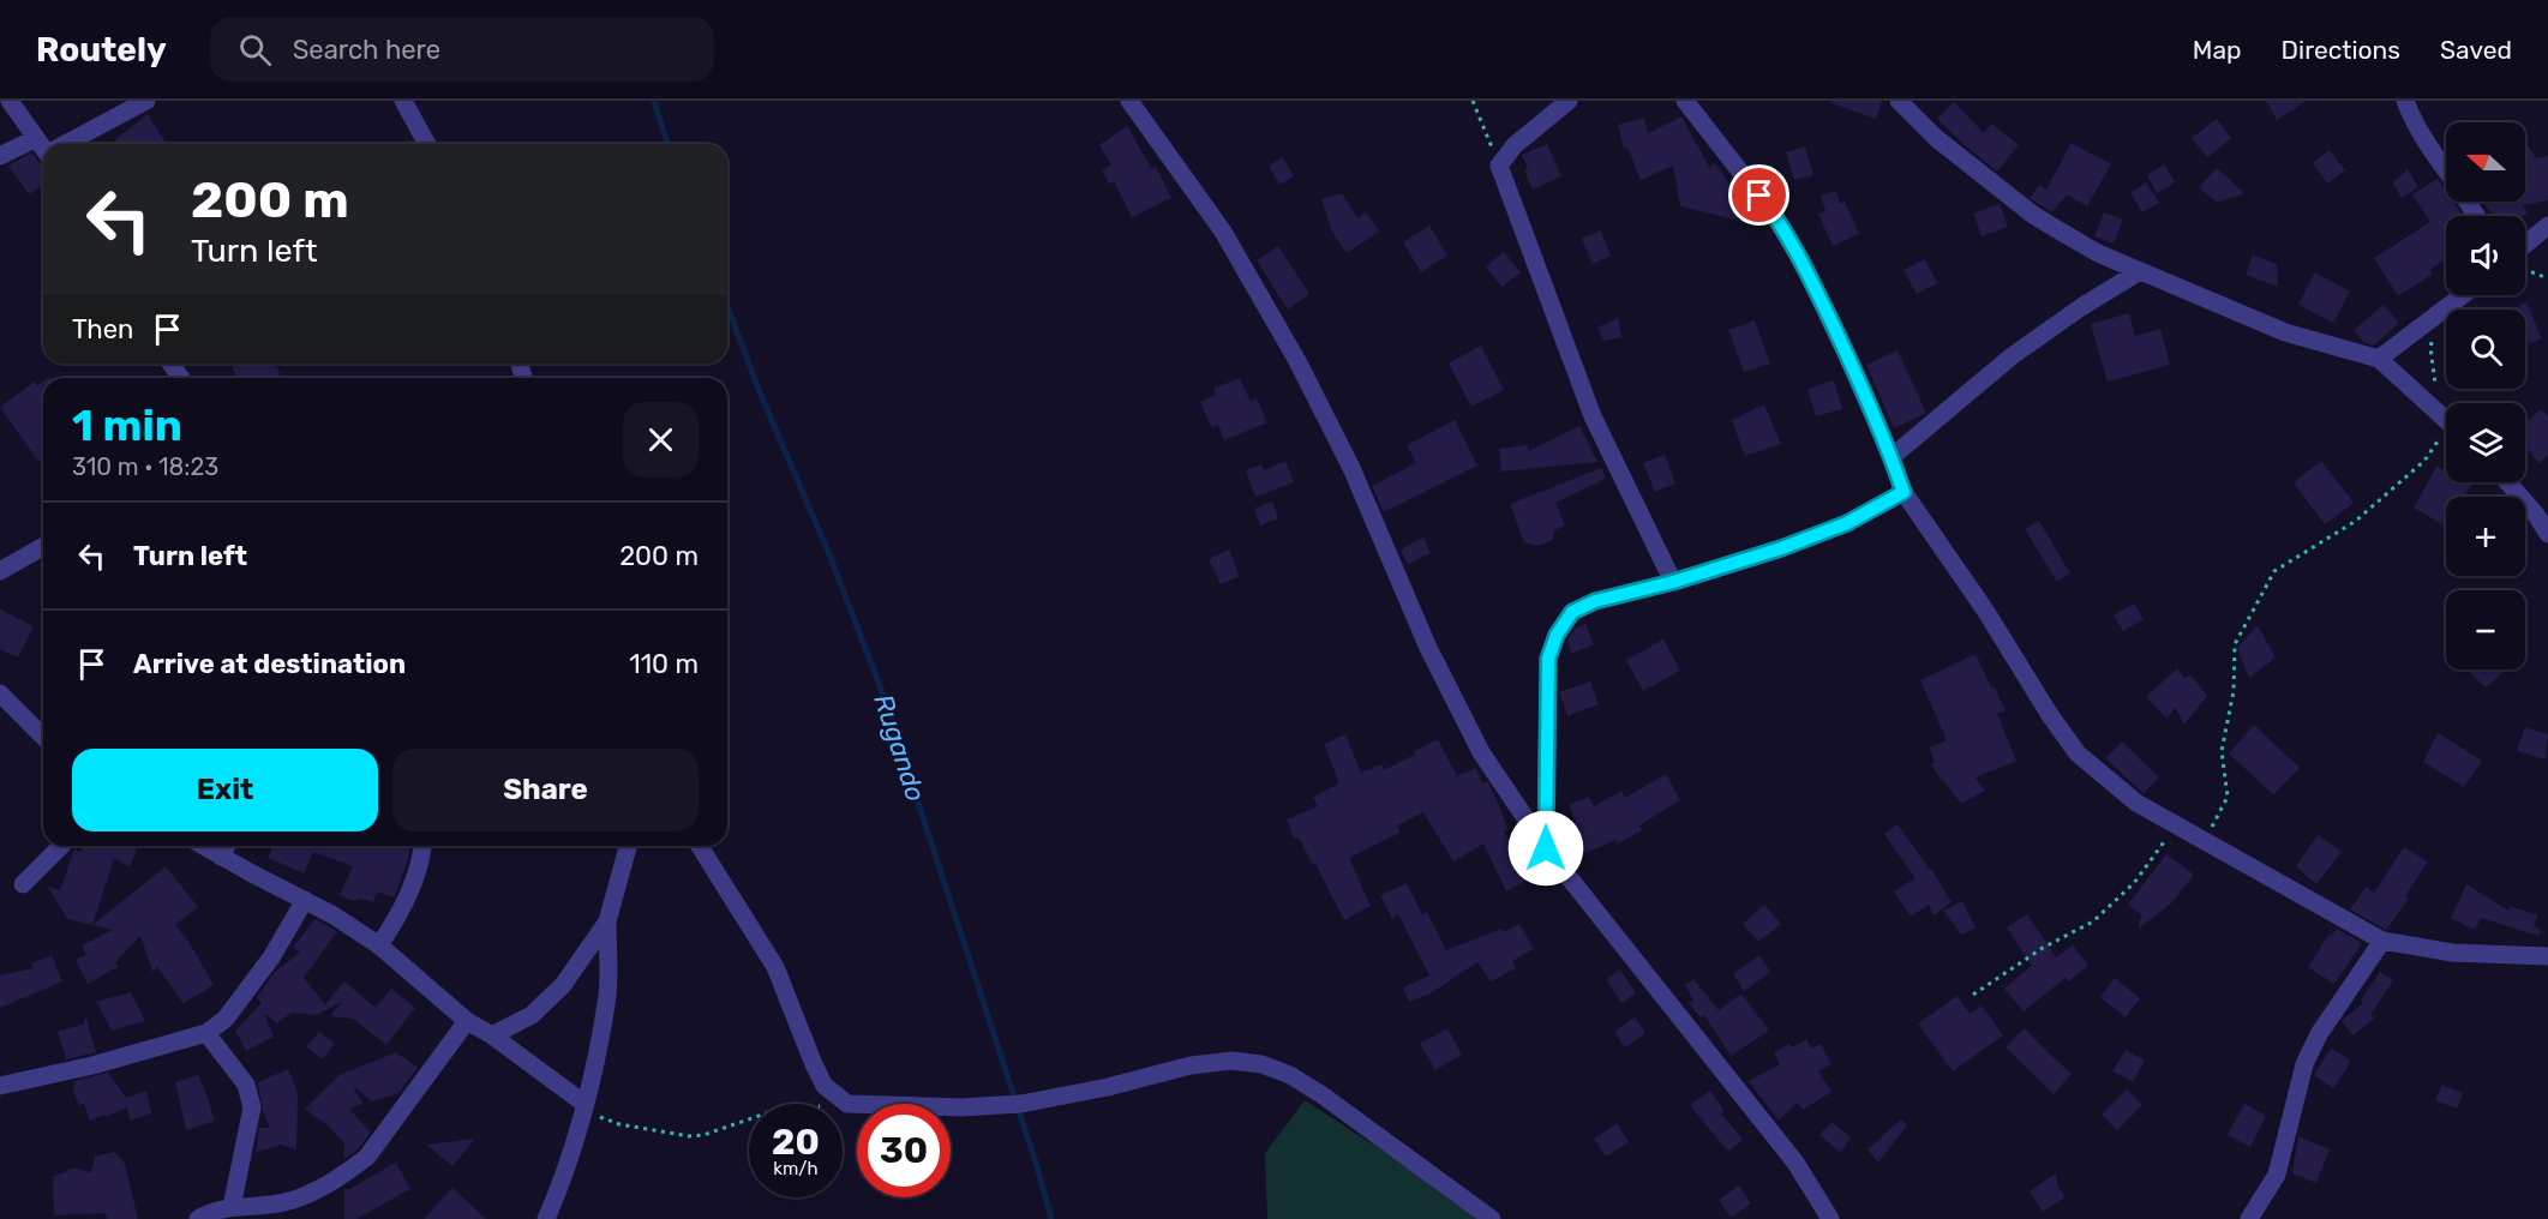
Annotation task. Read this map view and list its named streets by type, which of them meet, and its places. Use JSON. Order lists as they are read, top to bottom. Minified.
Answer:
{"water":["Rugando"],"north":"left","page":{"header":"Routely","search":"Search here","nav":["Map","Directions","Saved"],"map_buttons":["+","−"],"turn":["200 m","Turn left"],"then":"Then","heading":["1 min","310 m · 18:23"],"list":[{"name":"Turn left","value":"200 m"},{"name":"Arrive at destination","value":"110 m"}],"buttons":["Exit","Share"],"speed":"20 km/h","limit":"30"}}
